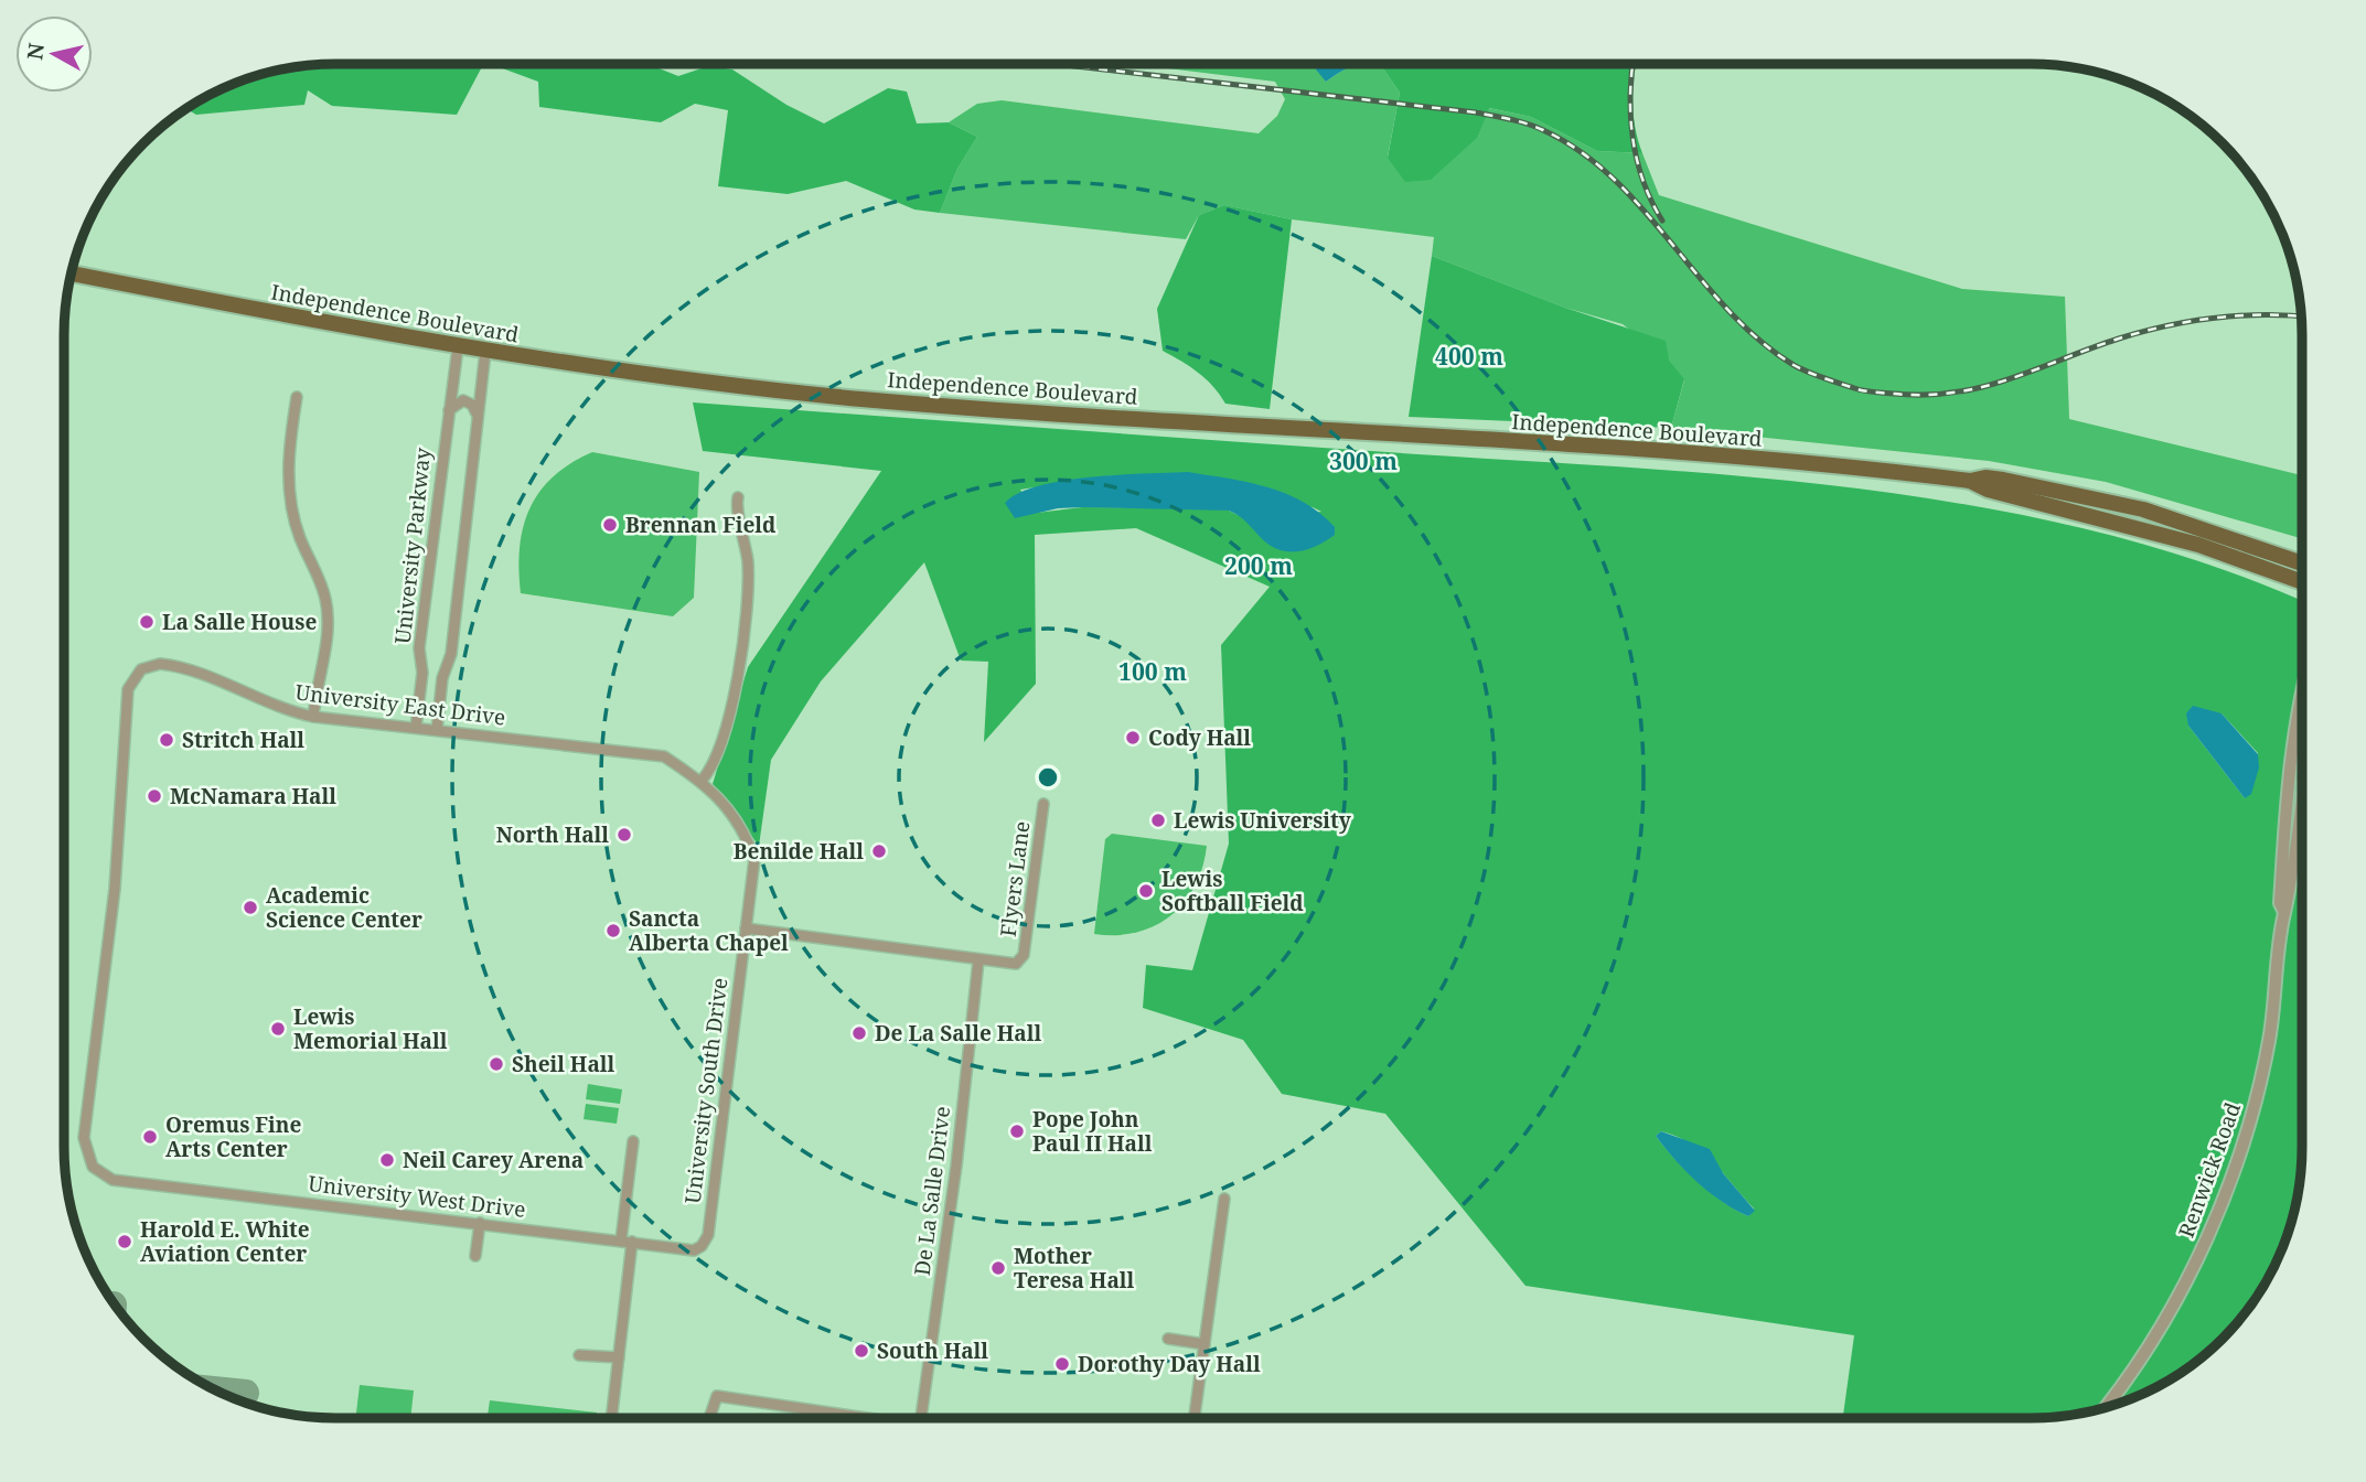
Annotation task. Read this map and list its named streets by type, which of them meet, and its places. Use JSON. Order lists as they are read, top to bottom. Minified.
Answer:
{"streets":{"main road":["Independence Boulevard"],"street":["University Parkway","University East Drive","Flyers Lane","University South Drive","Renwick Road","De La Salle Drive","University West Drive"]},"crossings":[["Independence Boulevard","University Parkway"],["University Parkway","University East Drive"],["University East Drive","University South Drive"],["University East Drive","University West Drive"],["Flyers Lane","De La Salle Drive"],["University South Drive","University West Drive"]],"places":["Brennan Field","La Salle House","Cody Hall","Stritch Hall","McNamara Hall","Lewis University","North Hall","Benilde Hall","Lewis Softball Field","Academic Science Center","Sancta Alberta Chapel","Lewis Memorial Hall","De La Salle Hall","Sheil Hall","Pope John Paul II Hall","Oremus Fine Arts Center","Neil Carey Arena","Harold E. White Aviation Center","Mother Teresa Hall","South Hall","Dorothy Day Hall"],"north":"left","rings":["400 m","300 m","200 m","100 m"]}
